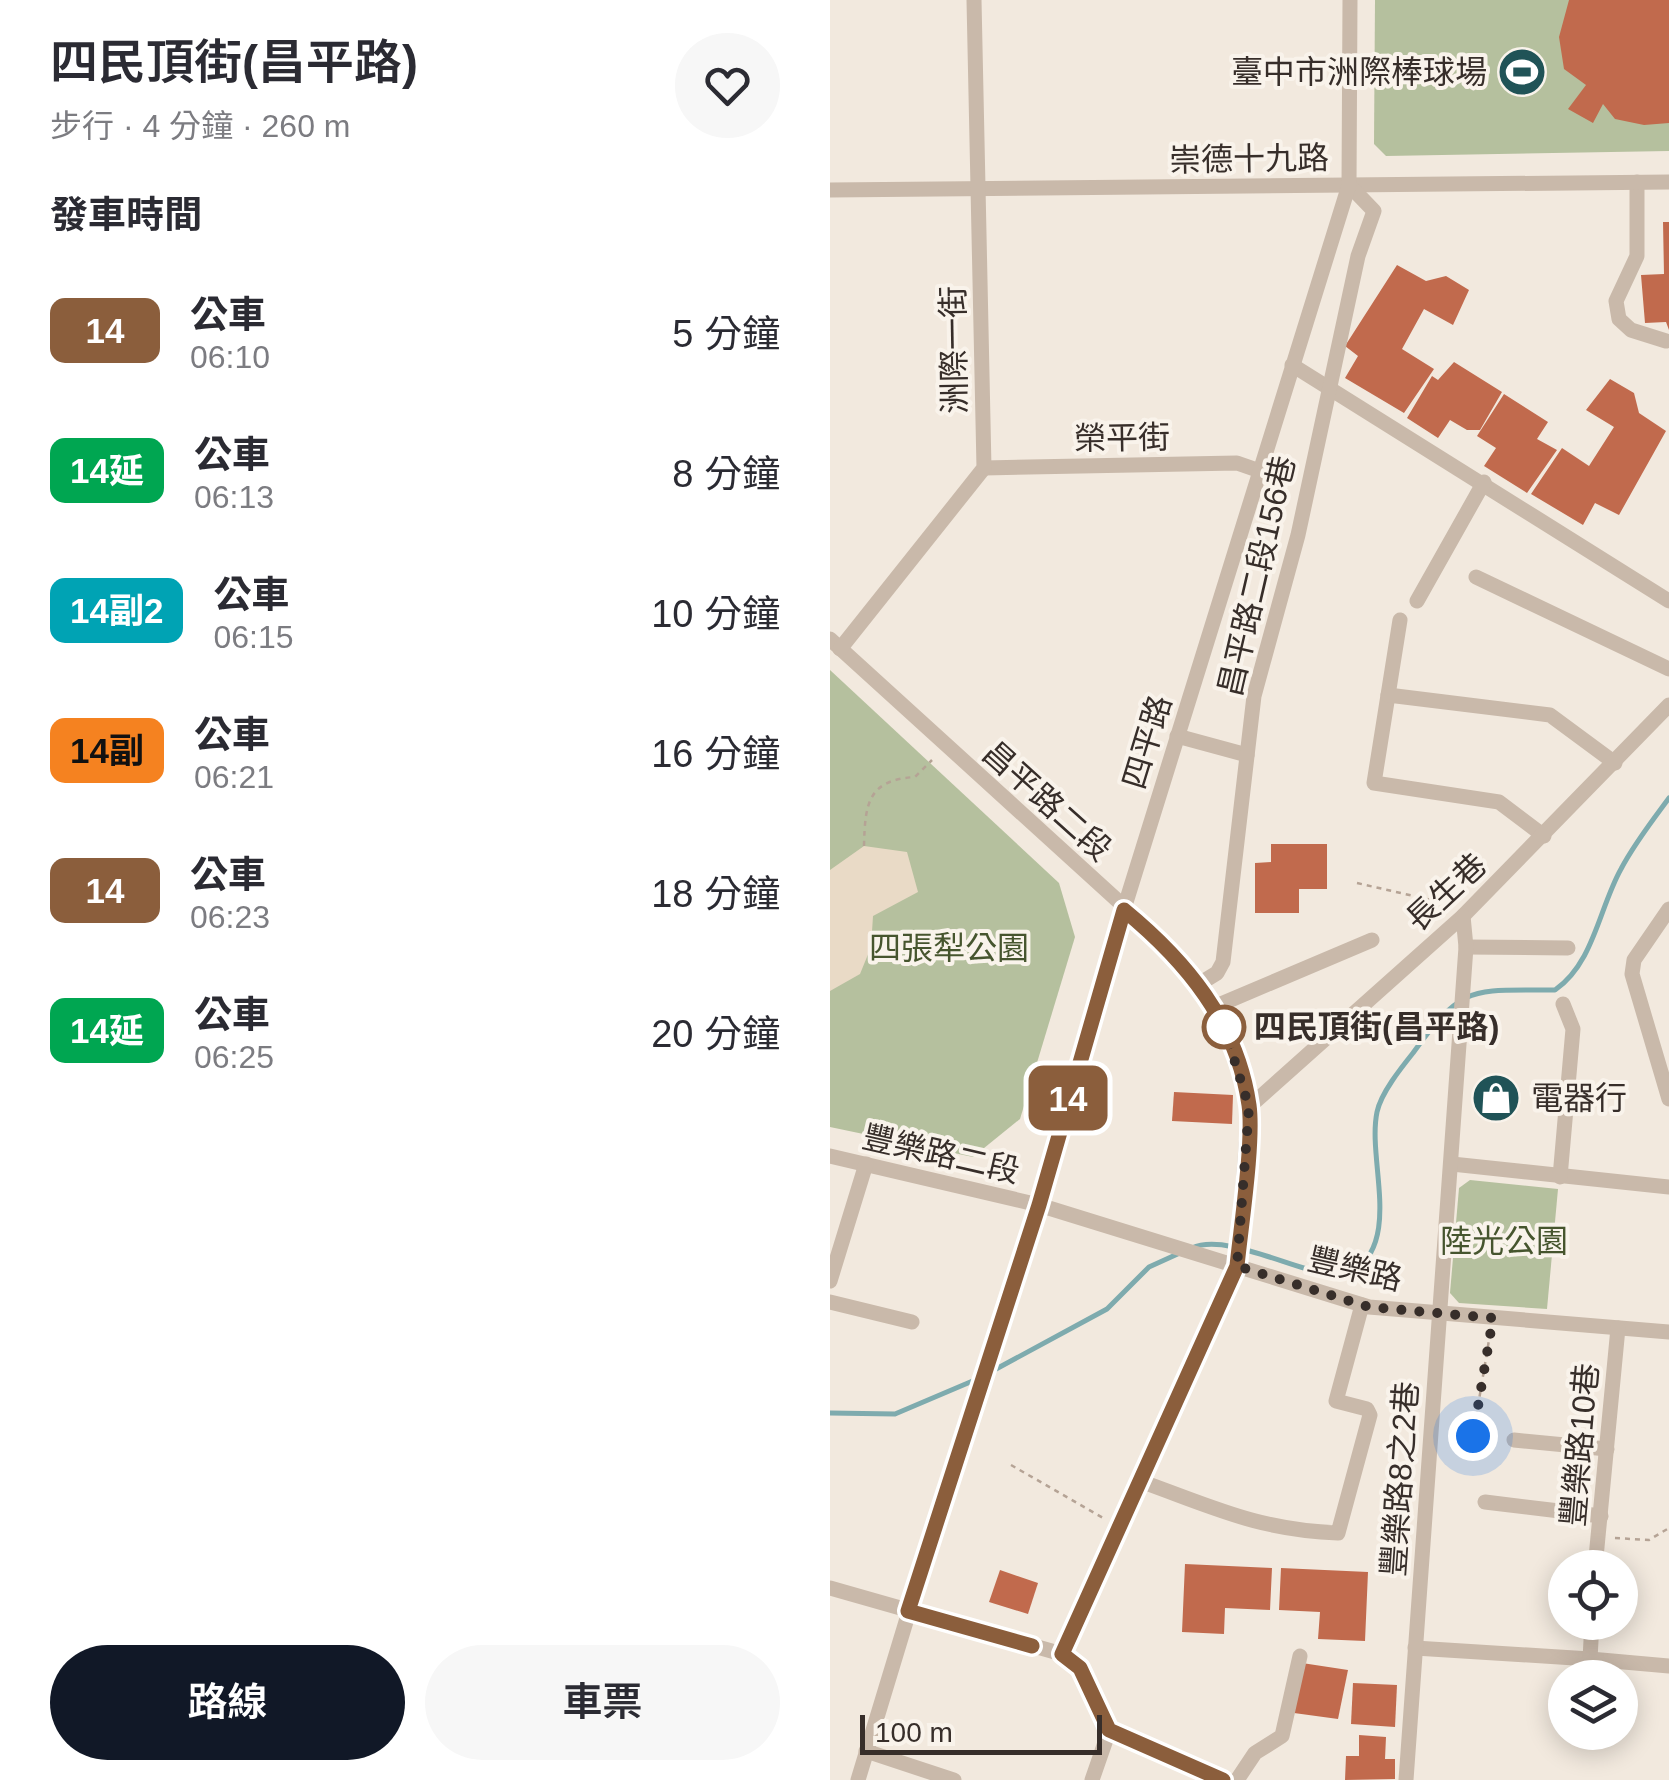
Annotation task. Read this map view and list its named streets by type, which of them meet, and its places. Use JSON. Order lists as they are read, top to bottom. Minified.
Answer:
{"streets":{"street":["崇德十九路","洲際一街","榮平街","昌平路二段156巷","四平路","昌平路二段","長生巷","豐樂路二段","豐樂路","豐樂路10巷","豐樂路8之2巷"]},"crossings":[["崇德十九路","洲際一街"],["崇德十九路","昌平路二段156巷"],["崇德十九路","四平路"],["洲際一街","榮平街"],["榮平街","四平路"],["昌平路二段156巷","四平路"],["昌平路二段156巷","昌平路二段"],["四平路","昌平路二段"],["四平路","豐樂路二段"],["四平路","豐樂路"],["昌平路二段","長生巷"],["昌平路二段","豐樂路"],["長生巷","豐樂路8之2巷"],["豐樂路二段","豐樂路"],["豐樂路","豐樂路10巷"],["豐樂路","豐樂路8之2巷"]],"parks":["四張犁公園","陸光公園"],"places":{"sports":["臺中市洲際棒球場"],"other":["四民頂街(昌平路)"],"shop":["電器行"]},"lines":["bus line 14"],"scale_bar":"100 m","page":{"heading":[["四民頂街(昌平路)","步行 · 4 分鐘 · 260 m"],"發車時間"],"on_map":"14","list":[{"mark":"14","name":"公車","note":"06:10","value":"5 分鐘"},{"mark":"14延","name":"公車","note":"06:13","value":"8 分鐘"},{"mark":"14副2","name":"公車","note":"06:15","value":"10 分鐘"},{"mark":"14副","name":"公車","note":"06:21","value":"16 分鐘"},{"mark":"14","name":"公車","note":"06:23","value":"18 分鐘"},{"mark":"14延","name":"公車","note":"06:25","value":"20 分鐘"}],"buttons":["路線","車票"],"scale":"100 m"}}
